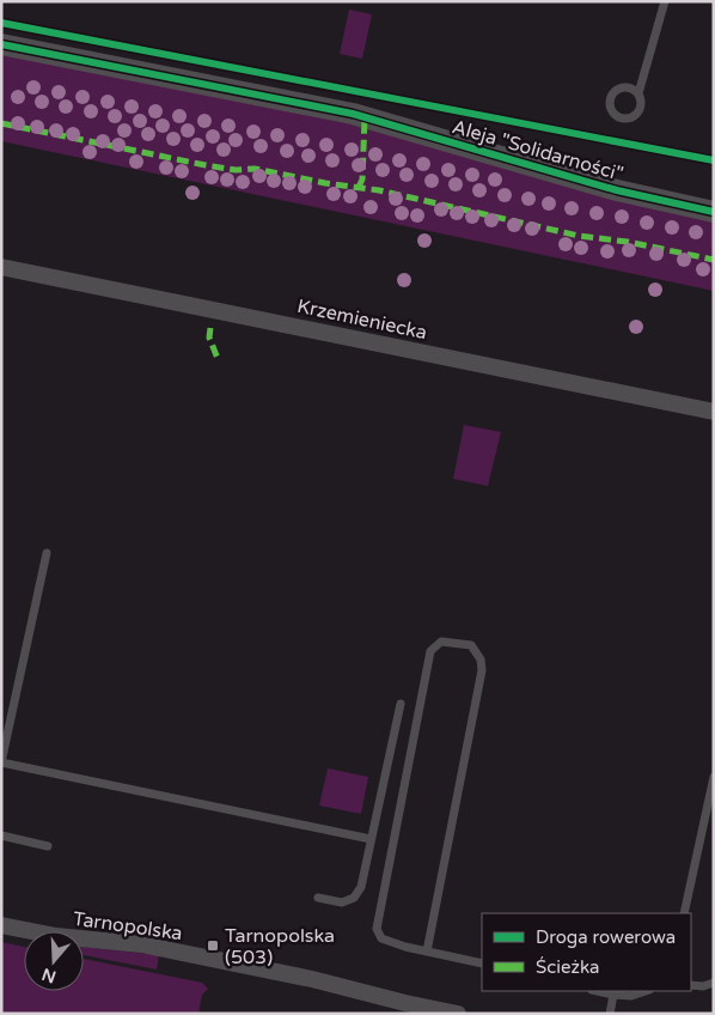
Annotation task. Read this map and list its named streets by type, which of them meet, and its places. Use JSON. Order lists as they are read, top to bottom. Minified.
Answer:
{"streets":{"street":["Aleja \"Solidarności\"","Krzemieniecka","Tarnopolska"]},"places":{"transit":["Tarnopolska (503)"]},"legend":["Droga rowerowa","Ścieżka"],"north":"bottom"}
